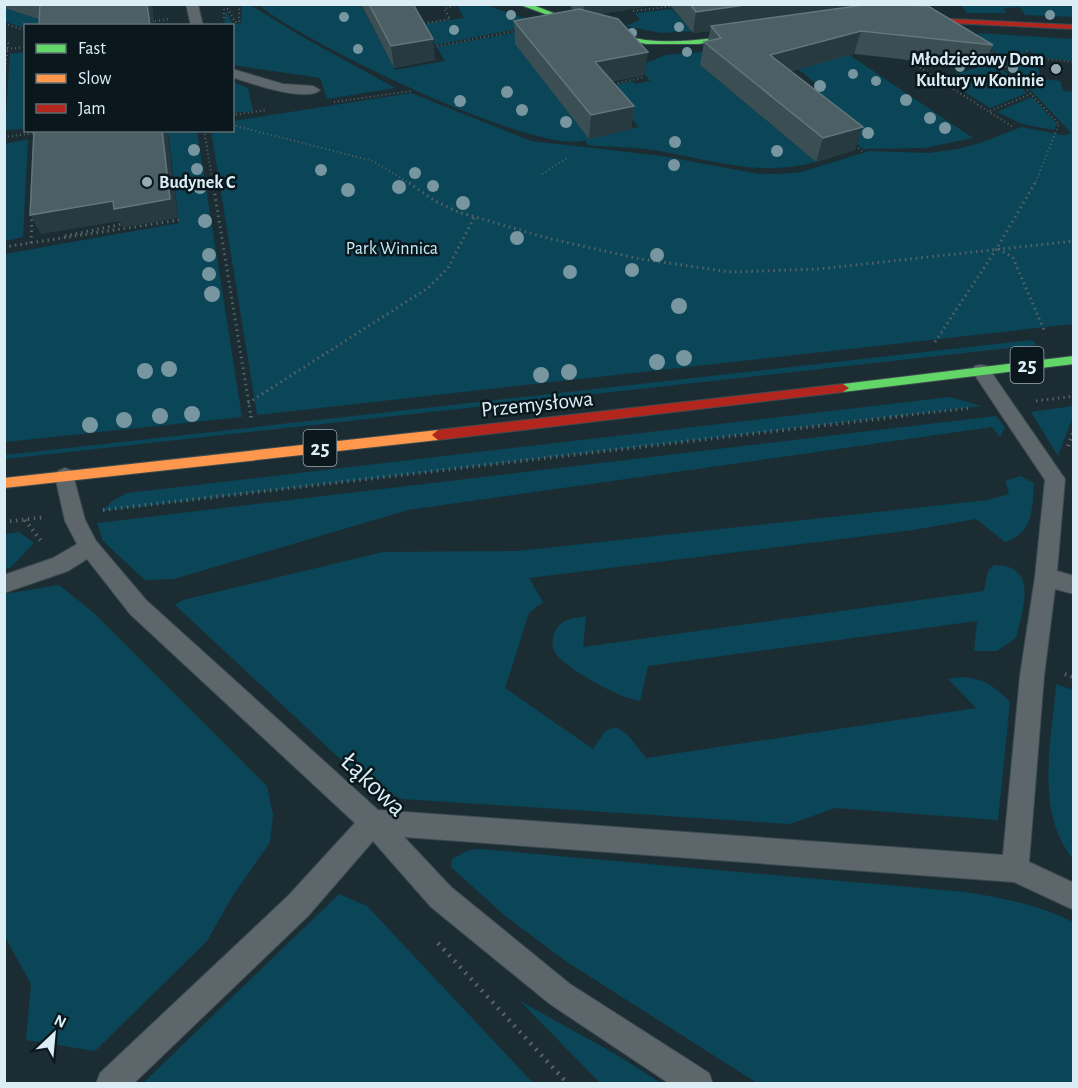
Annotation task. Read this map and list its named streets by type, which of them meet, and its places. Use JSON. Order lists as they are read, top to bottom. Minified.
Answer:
{"streets":{"main road":["25","Przemysłowa"],"lane":["Łąkowa"]},"crossings":[["Przemysłowa","Łąkowa"]],"parks":["Park Winnica"],"places":["Młodzieżowy Dom Kultury w Koninie","Budynek C"],"legend":["Fast","Slow","Jam"],"north":"top right"}
